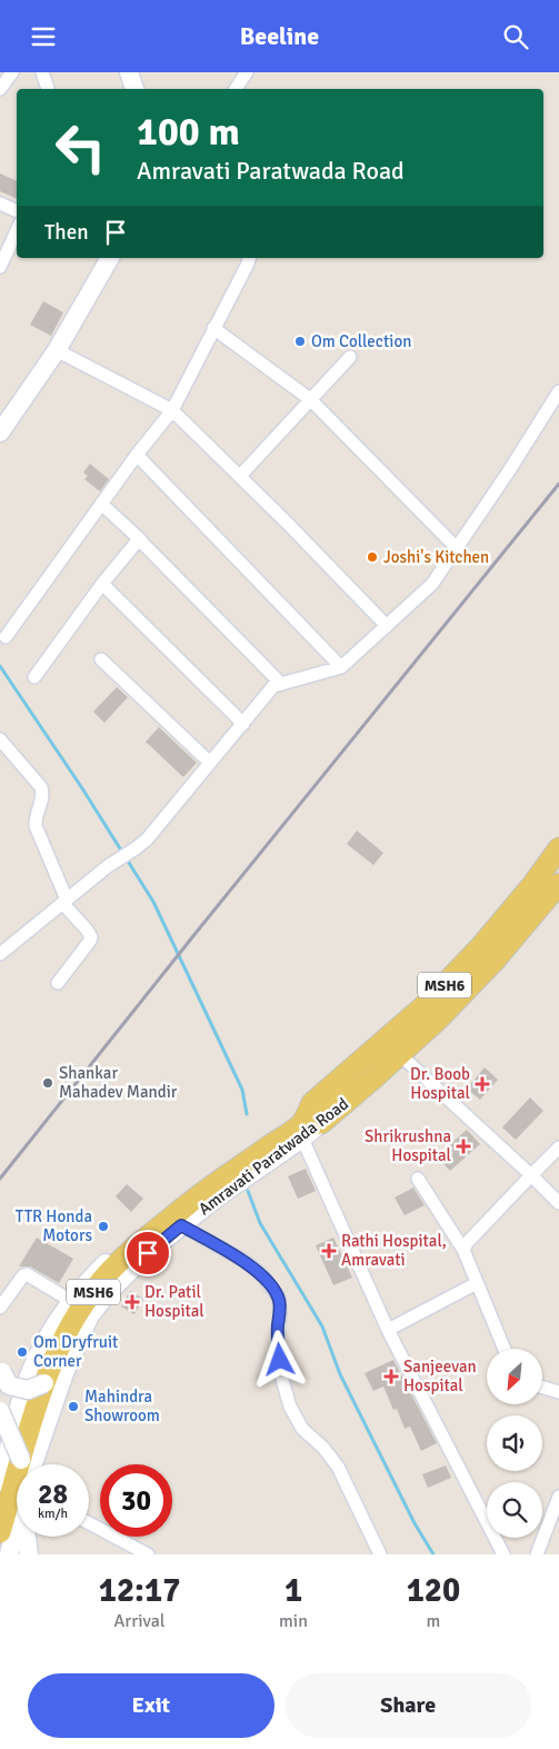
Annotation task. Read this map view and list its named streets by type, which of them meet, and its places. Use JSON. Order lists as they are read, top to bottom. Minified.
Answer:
{"streets":{"main road":["MSH6","Amravati Paratwada Road"]},"crossings":[["MSH6","Amravati Paratwada Road"]],"places":{"other":["Om Collection","Joshi's Kitchen","Shankar Mahadev Mandir","TTR Honda Motors","Om Dryfruit Corner","Mahindra Showroom"],"health":["Dr. Boob Hospital","Shrikrushna Hospital","Rathi Hospital, Amravati","Dr. Patil Hospital","Sanjeevan Hospital"]},"north":"bottom left","page":{"header":"Beeline","turn":["100 m","Amravati Paratwada Road"],"then":"Then","speed":"28 km/h","limit":"30","eta":["12:17","Arrival","1","min","120","m"],"buttons":["Exit","Share"]}}
